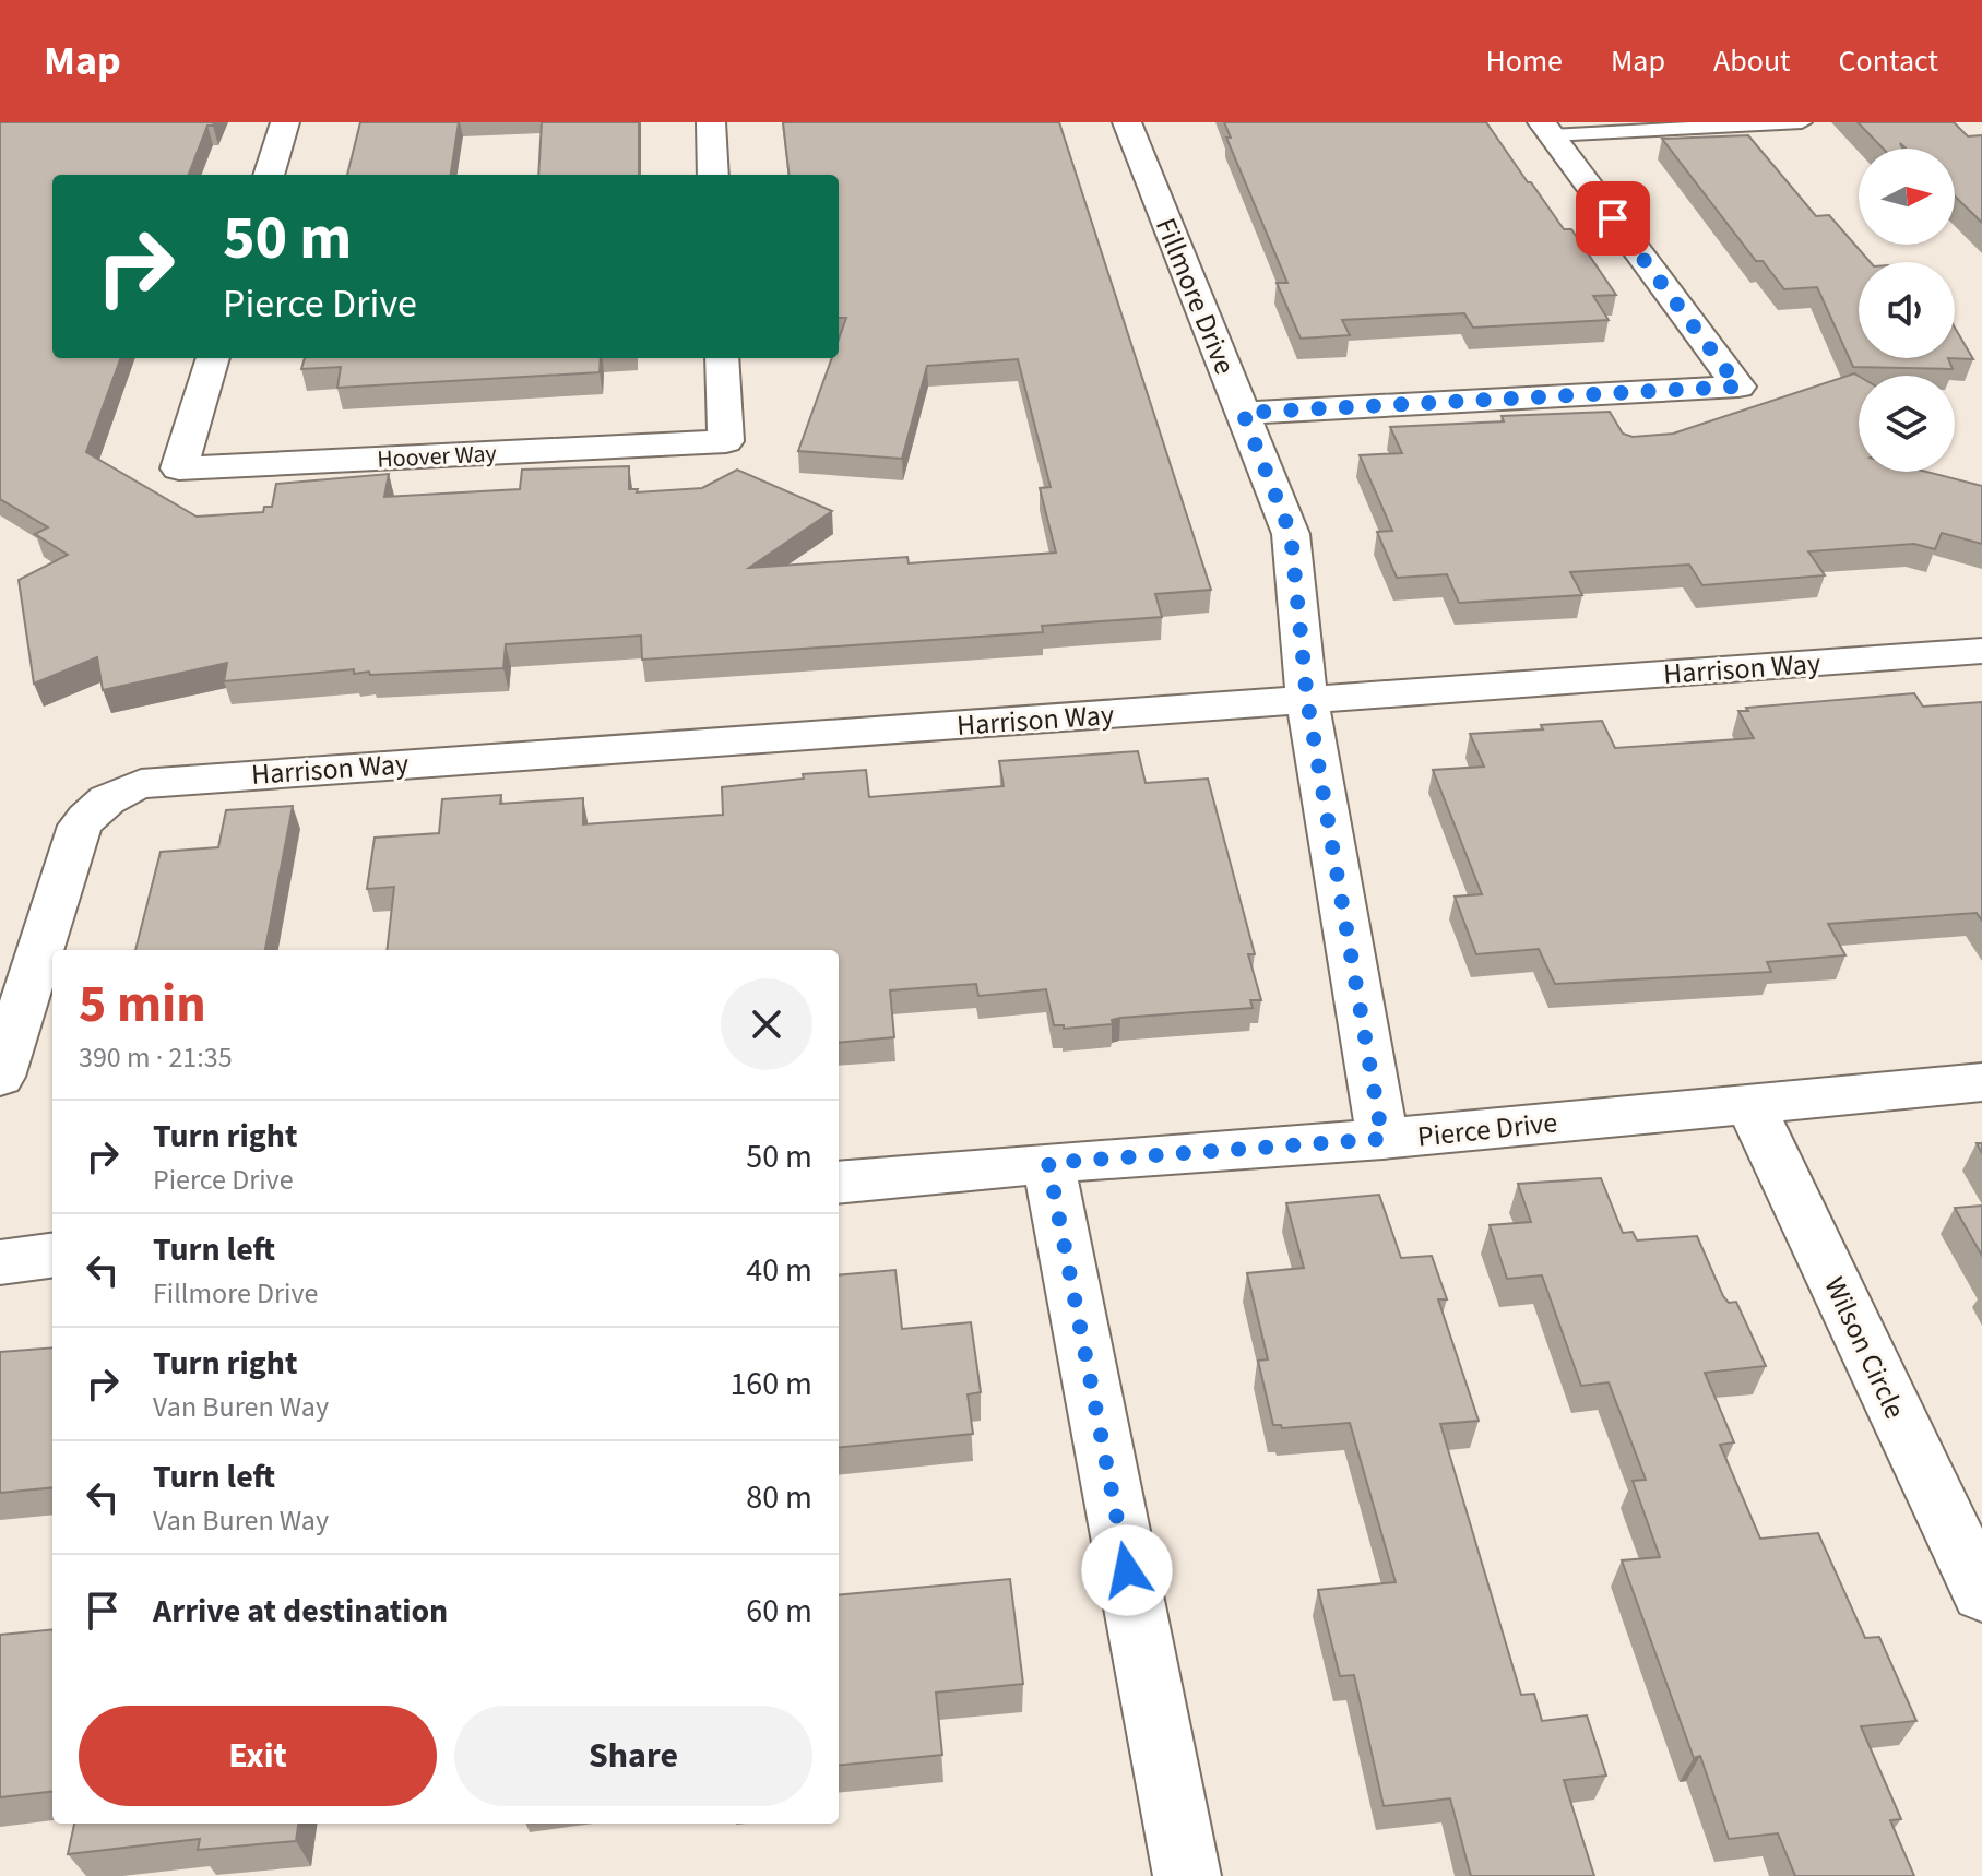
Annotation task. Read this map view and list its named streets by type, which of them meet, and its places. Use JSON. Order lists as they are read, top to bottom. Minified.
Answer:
{"streets":{"street":["Fillmore Drive","Hoover Way","Harrison Way","Pierce Drive","Wilson Circle"]},"crossings":[["Fillmore Drive","Harrison Way"],["Fillmore Drive","Pierce Drive"],["Pierce Drive","Wilson Circle"]],"north":"right","page":{"header":"Map","nav":["Home","Map","About","Contact"],"turn":["50 m","Pierce Drive"],"heading":["5 min","390 m · 21:35"],"list":[{"name":"Turn right","note":"Pierce Drive","value":"50 m"},{"name":"Turn left","note":"Fillmore Drive","value":"40 m"},{"name":"Turn right","note":"Van Buren Way","value":"160 m"},{"name":"Turn left","note":"Van Buren Way","value":"80 m"},{"name":"Arrive at destination","value":"60 m"}],"buttons":["Exit","Share"]}}
